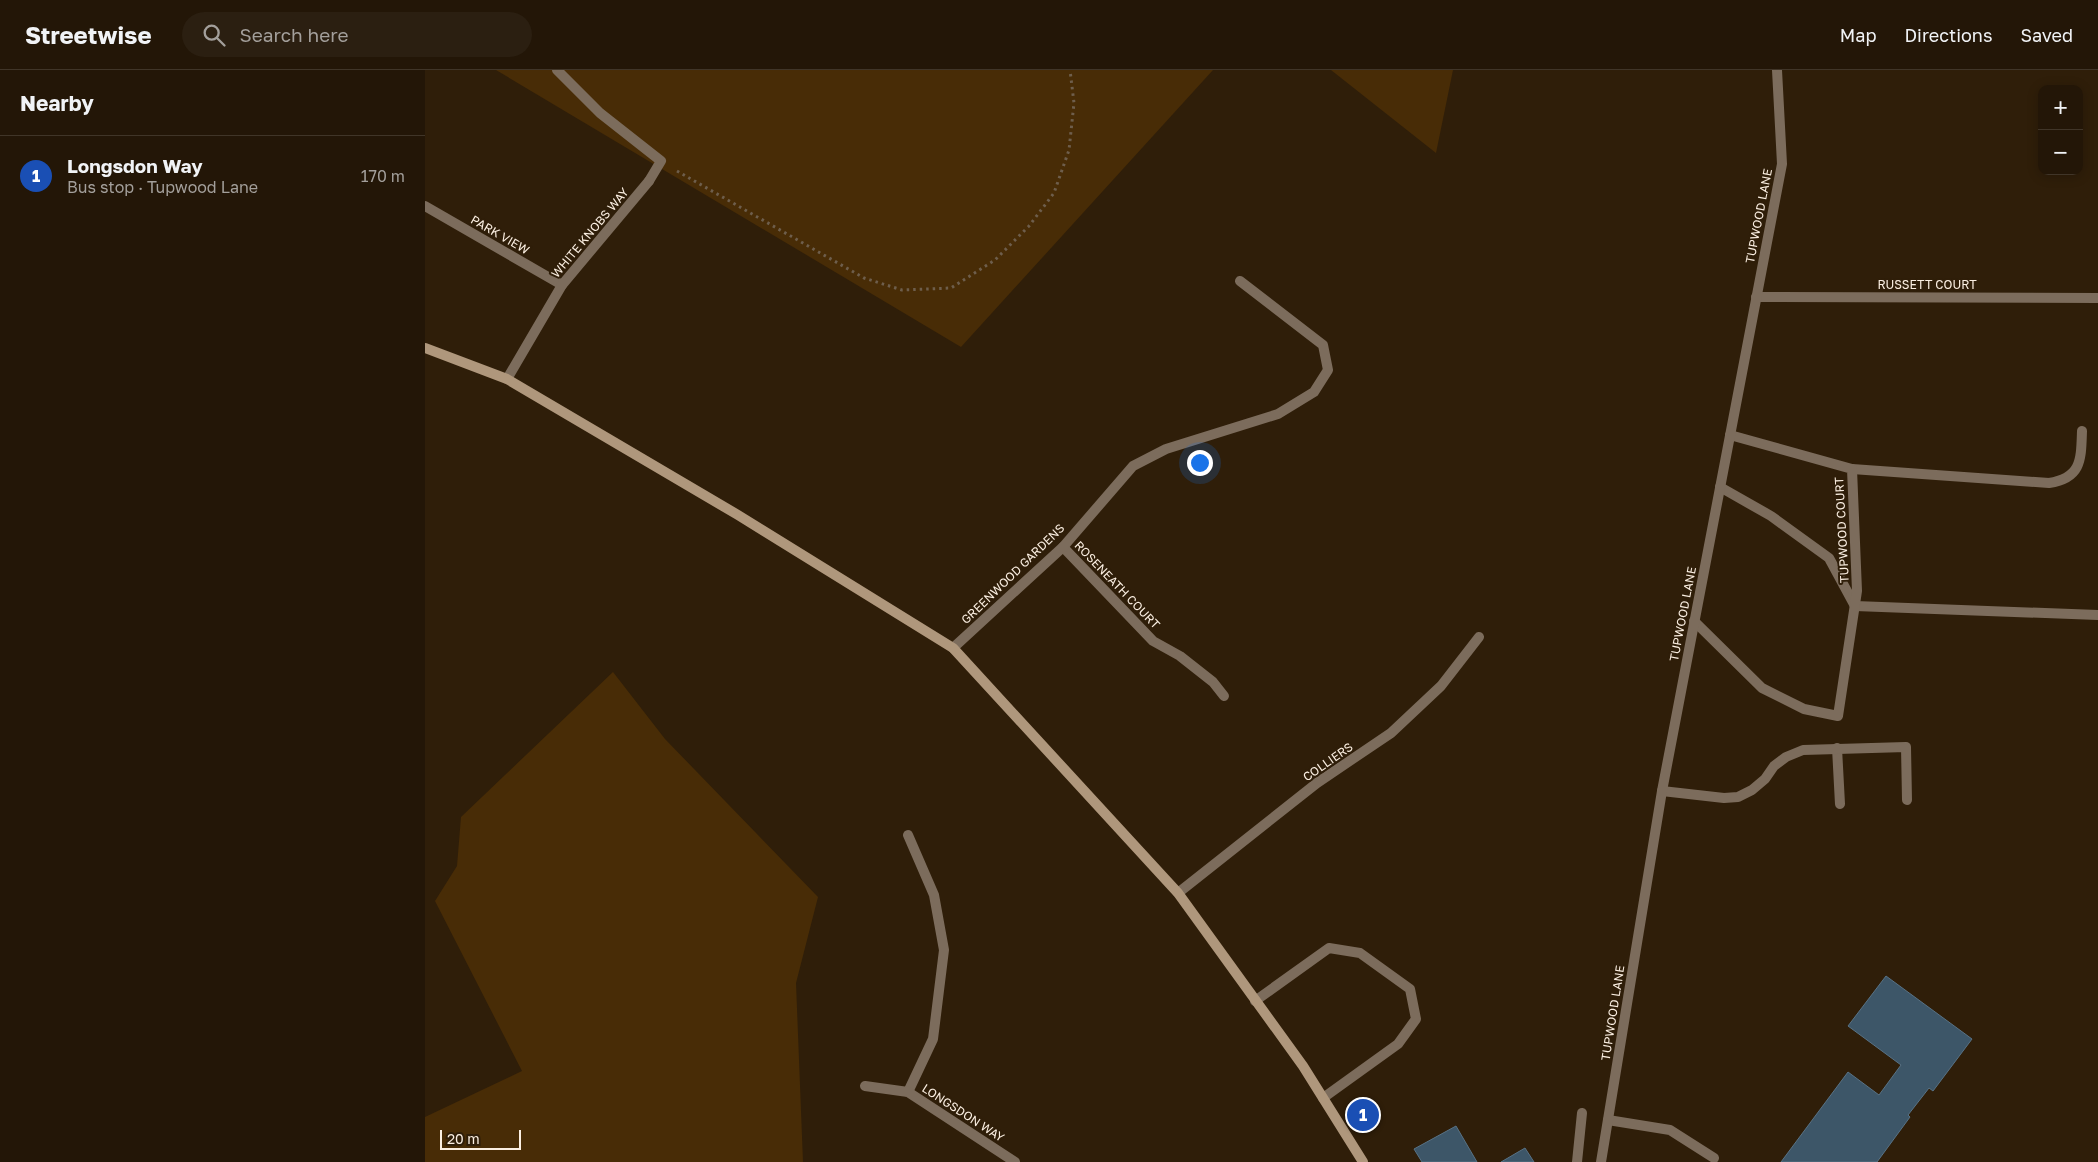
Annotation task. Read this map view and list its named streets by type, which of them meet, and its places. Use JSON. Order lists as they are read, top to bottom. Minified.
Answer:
{"streets":{"street":["TUPWOOD LANE","WHITE KNOBS WAY","PARK VIEW","RUSSETT COURT","TUPWOOD COURT","GREENWOOD GARDENS","ROSENEATH COURT","COLLIERS","LONGSDON WAY"]},"crossings":[["TUPWOOD LANE","RUSSETT COURT"],["TUPWOOD LANE","TUPWOOD COURT"],["WHITE KNOBS WAY","PARK VIEW"],["GREENWOOD GARDENS","ROSENEATH COURT"]],"scale_bar":"20 m","page":{"header":"Streetwise","search":"Search here","nav":["Map","Directions","Saved"],"heading":"Nearby","map_buttons":["+","−"],"list":[{"mark":"1","name":"Longsdon Way","note":"Bus stop · Tupwood Lane","value":"170 m"}],"pins":"1","scale":"20 m"}}
